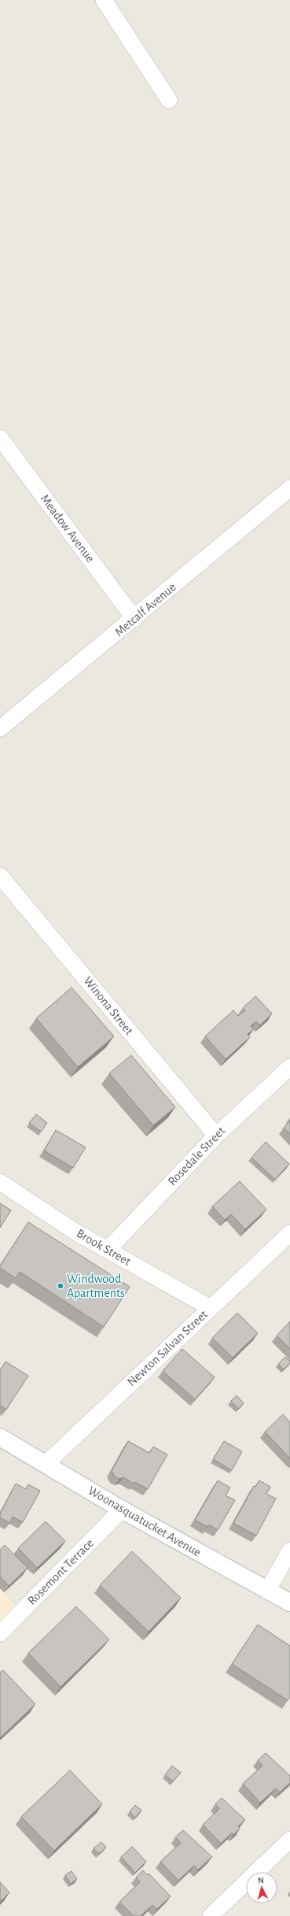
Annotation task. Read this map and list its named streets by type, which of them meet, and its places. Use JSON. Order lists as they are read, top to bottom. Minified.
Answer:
{"streets":{"street":["Meadow Avenue","Metcalf Avenue","Winona Street","Rosedale Street","Brook Street","Newton Salvan Street","Woonasquatucket Avenue","Rosemont Terrace"]},"crossings":[["Meadow Avenue","Metcalf Avenue"],["Winona Street","Rosedale Street"],["Rosedale Street","Brook Street"],["Brook Street","Newton Salvan Street"],["Newton Salvan Street","Woonasquatucket Avenue"],["Woonasquatucket Avenue","Rosemont Terrace"]],"places":["Windwood Apartments"],"north":"top"}
